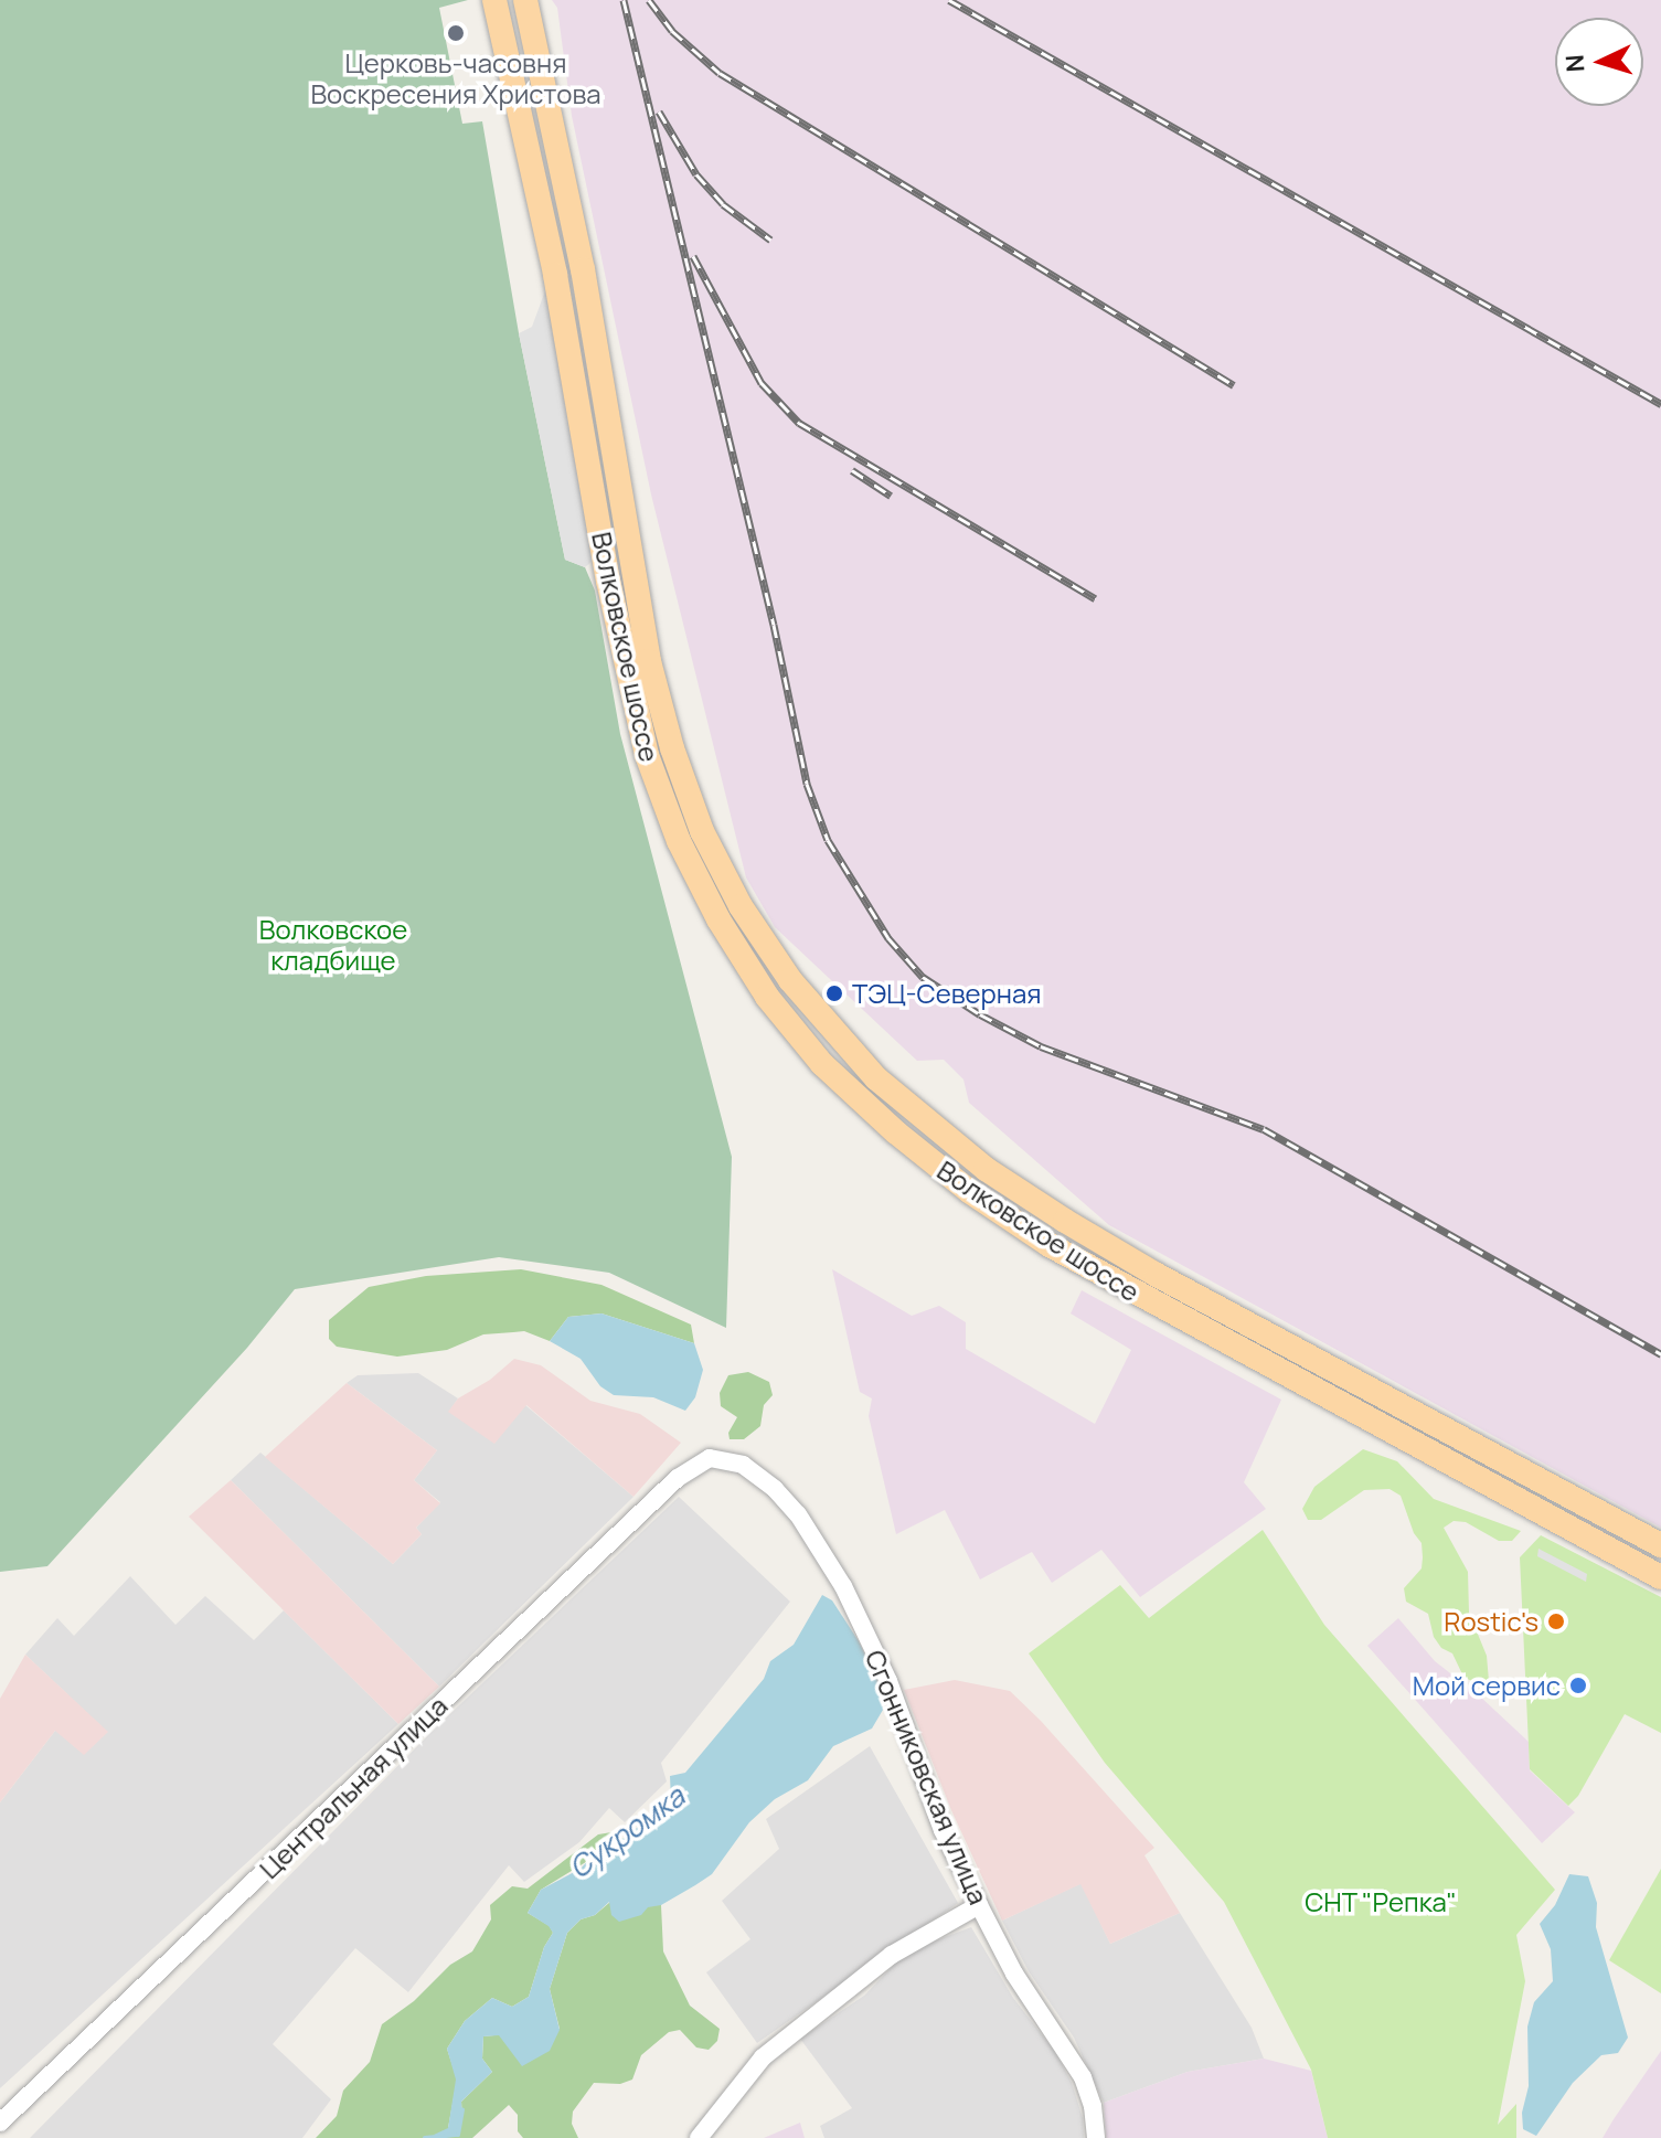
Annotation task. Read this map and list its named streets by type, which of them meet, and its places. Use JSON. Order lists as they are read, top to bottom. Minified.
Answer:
{"streets":{"main road":["Волковское шоссе"],"street":["Сгонниковская улица","Центральная улица"]},"crossings":[["Сгонниковская улица","Центральная улица"]],"water":["Сукромка"],"parks":["Волковское кладбище","СНТ \"Репка\""],"places":["Церковь-часовня Воскресения Христова","ТЭЦ-Северная","Rostic's","Мой сервис"],"north":"left"}
